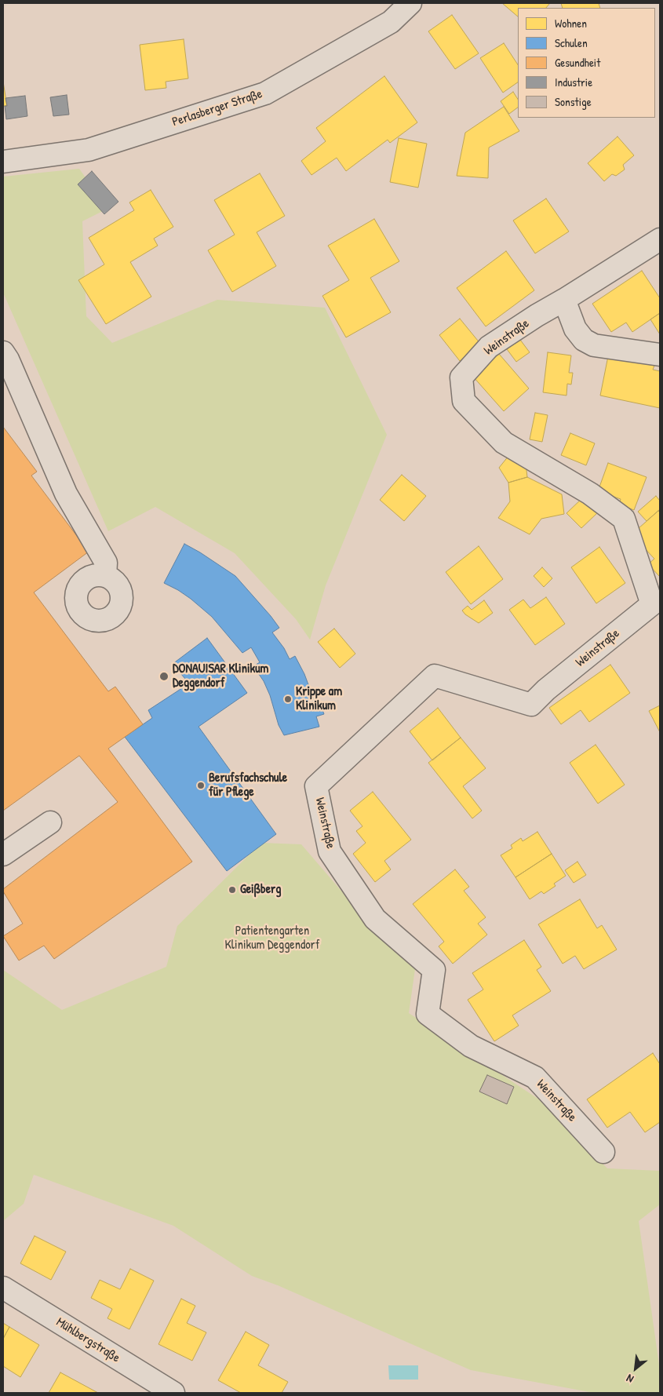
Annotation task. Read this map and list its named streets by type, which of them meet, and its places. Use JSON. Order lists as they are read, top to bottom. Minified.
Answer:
{"streets":{"street":["Perlasberger Straße","Weinstraße","Mühlbergstraße"]},"parks":["Patientengarten Klinikum Deggendorf"],"places":["DONAUISAR Klinikum Deggendorf","Krippe am Klinikum","Berufsfachschule für Pflege","Geißberg"],"legend":["Wohnen","Schulen","Gesundheit","Industrie","Sonstige"],"north":"bottom left"}
